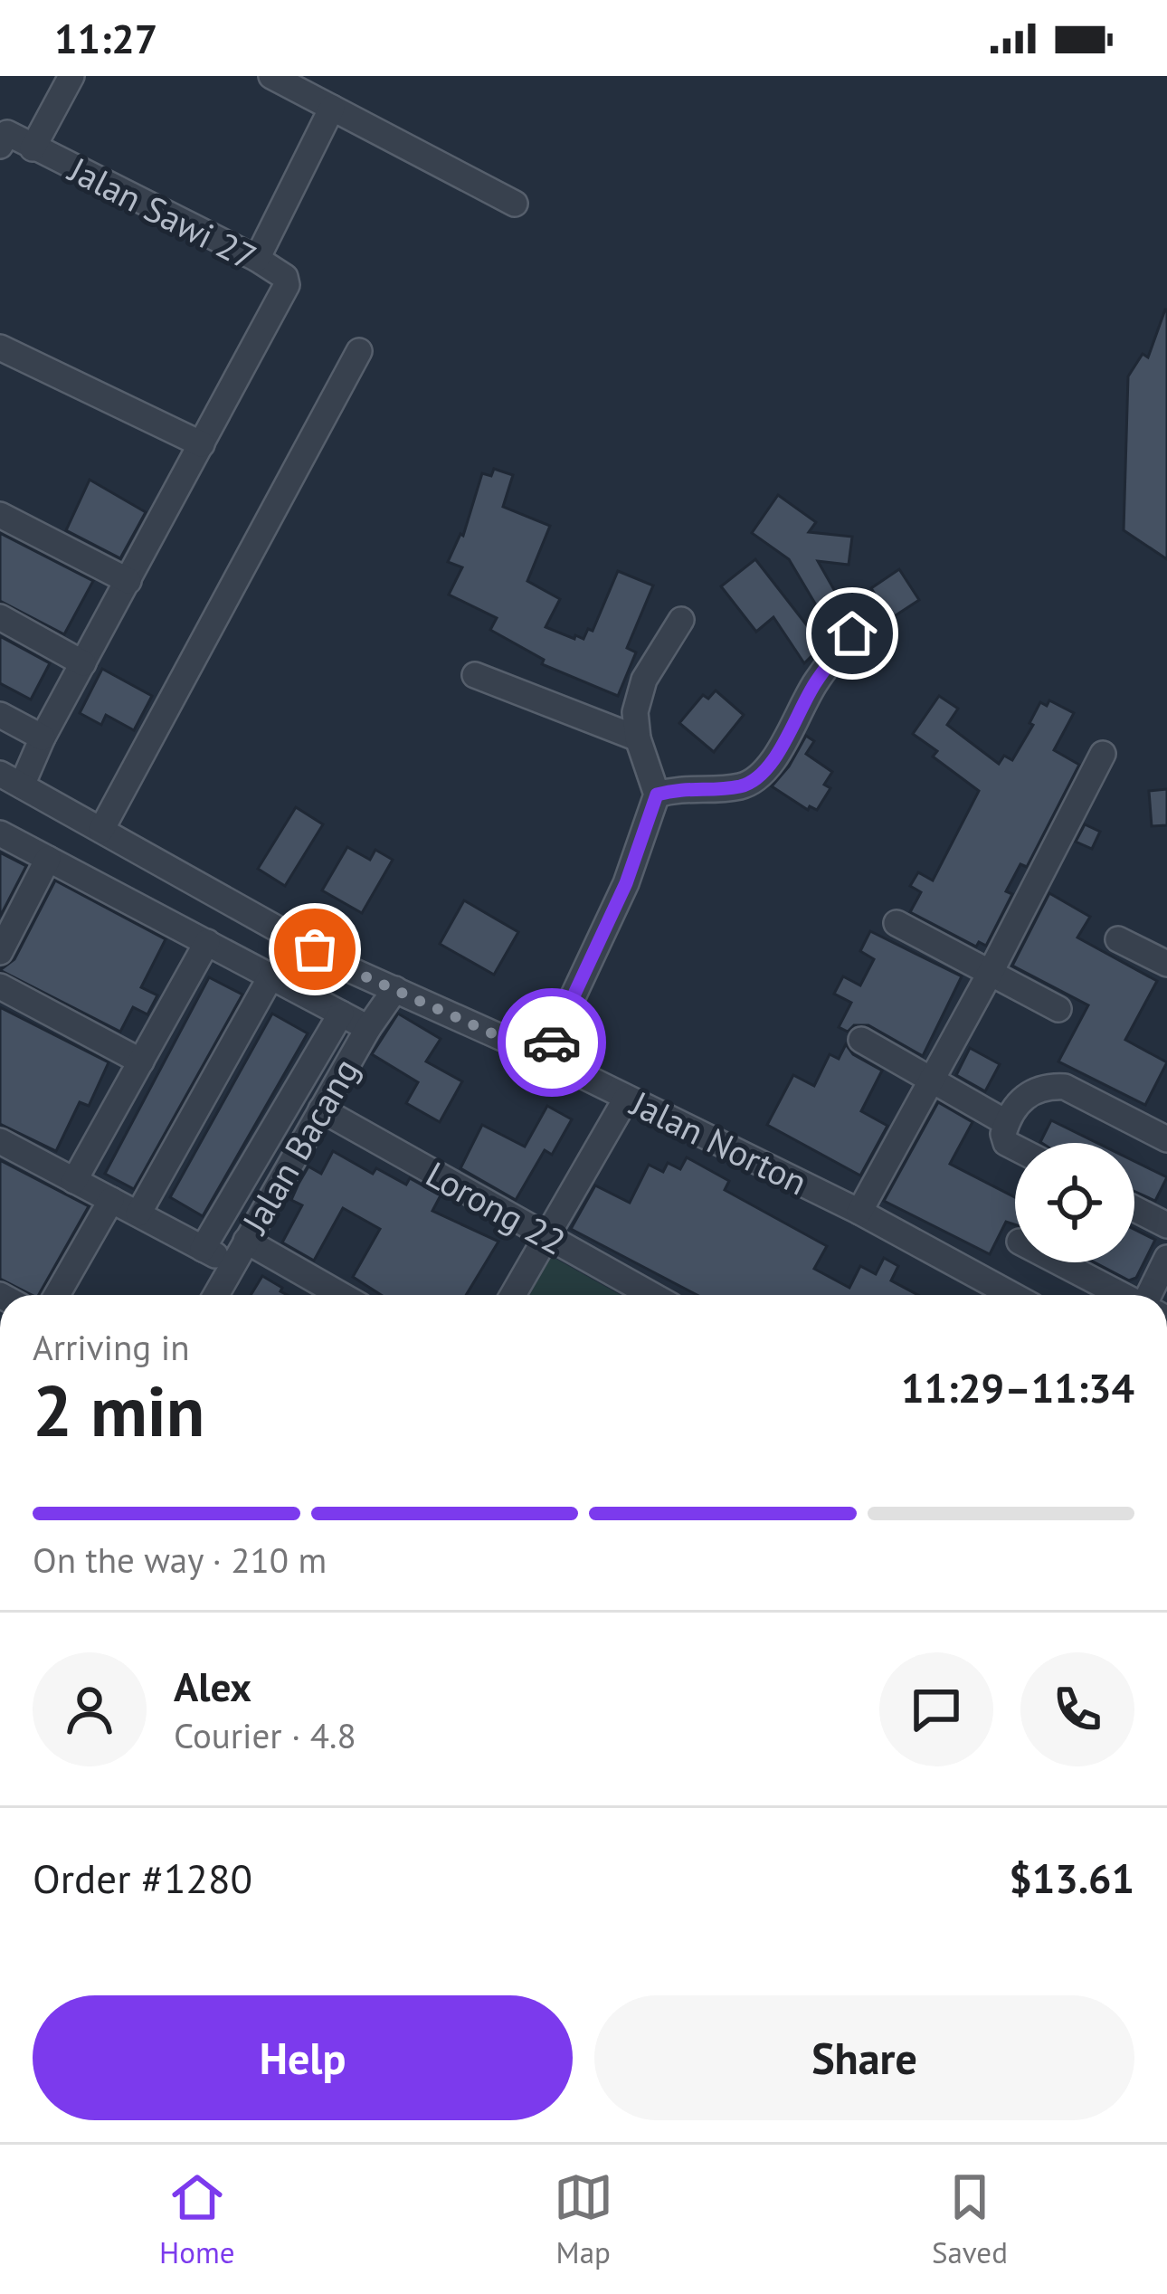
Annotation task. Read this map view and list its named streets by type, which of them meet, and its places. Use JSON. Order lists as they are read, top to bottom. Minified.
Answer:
{"streets":{"street":["Jalan Sawi 27","Jalan Norton","Jalan Bacang","Lorong 22"]},"crossings":[["Jalan Norton","Jalan Bacang"],["Jalan Bacang","Lorong 22"]],"page":{"status":"11:27","heading":["2 min","Arriving in","11:29–11:34"],"panel":["Alex","Courier · 4.8","Order #1280","$13.61"],"bar":"On the way · 210 m","buttons":["Help","Share"],"tabs":["Home","Map","Saved"]}}
